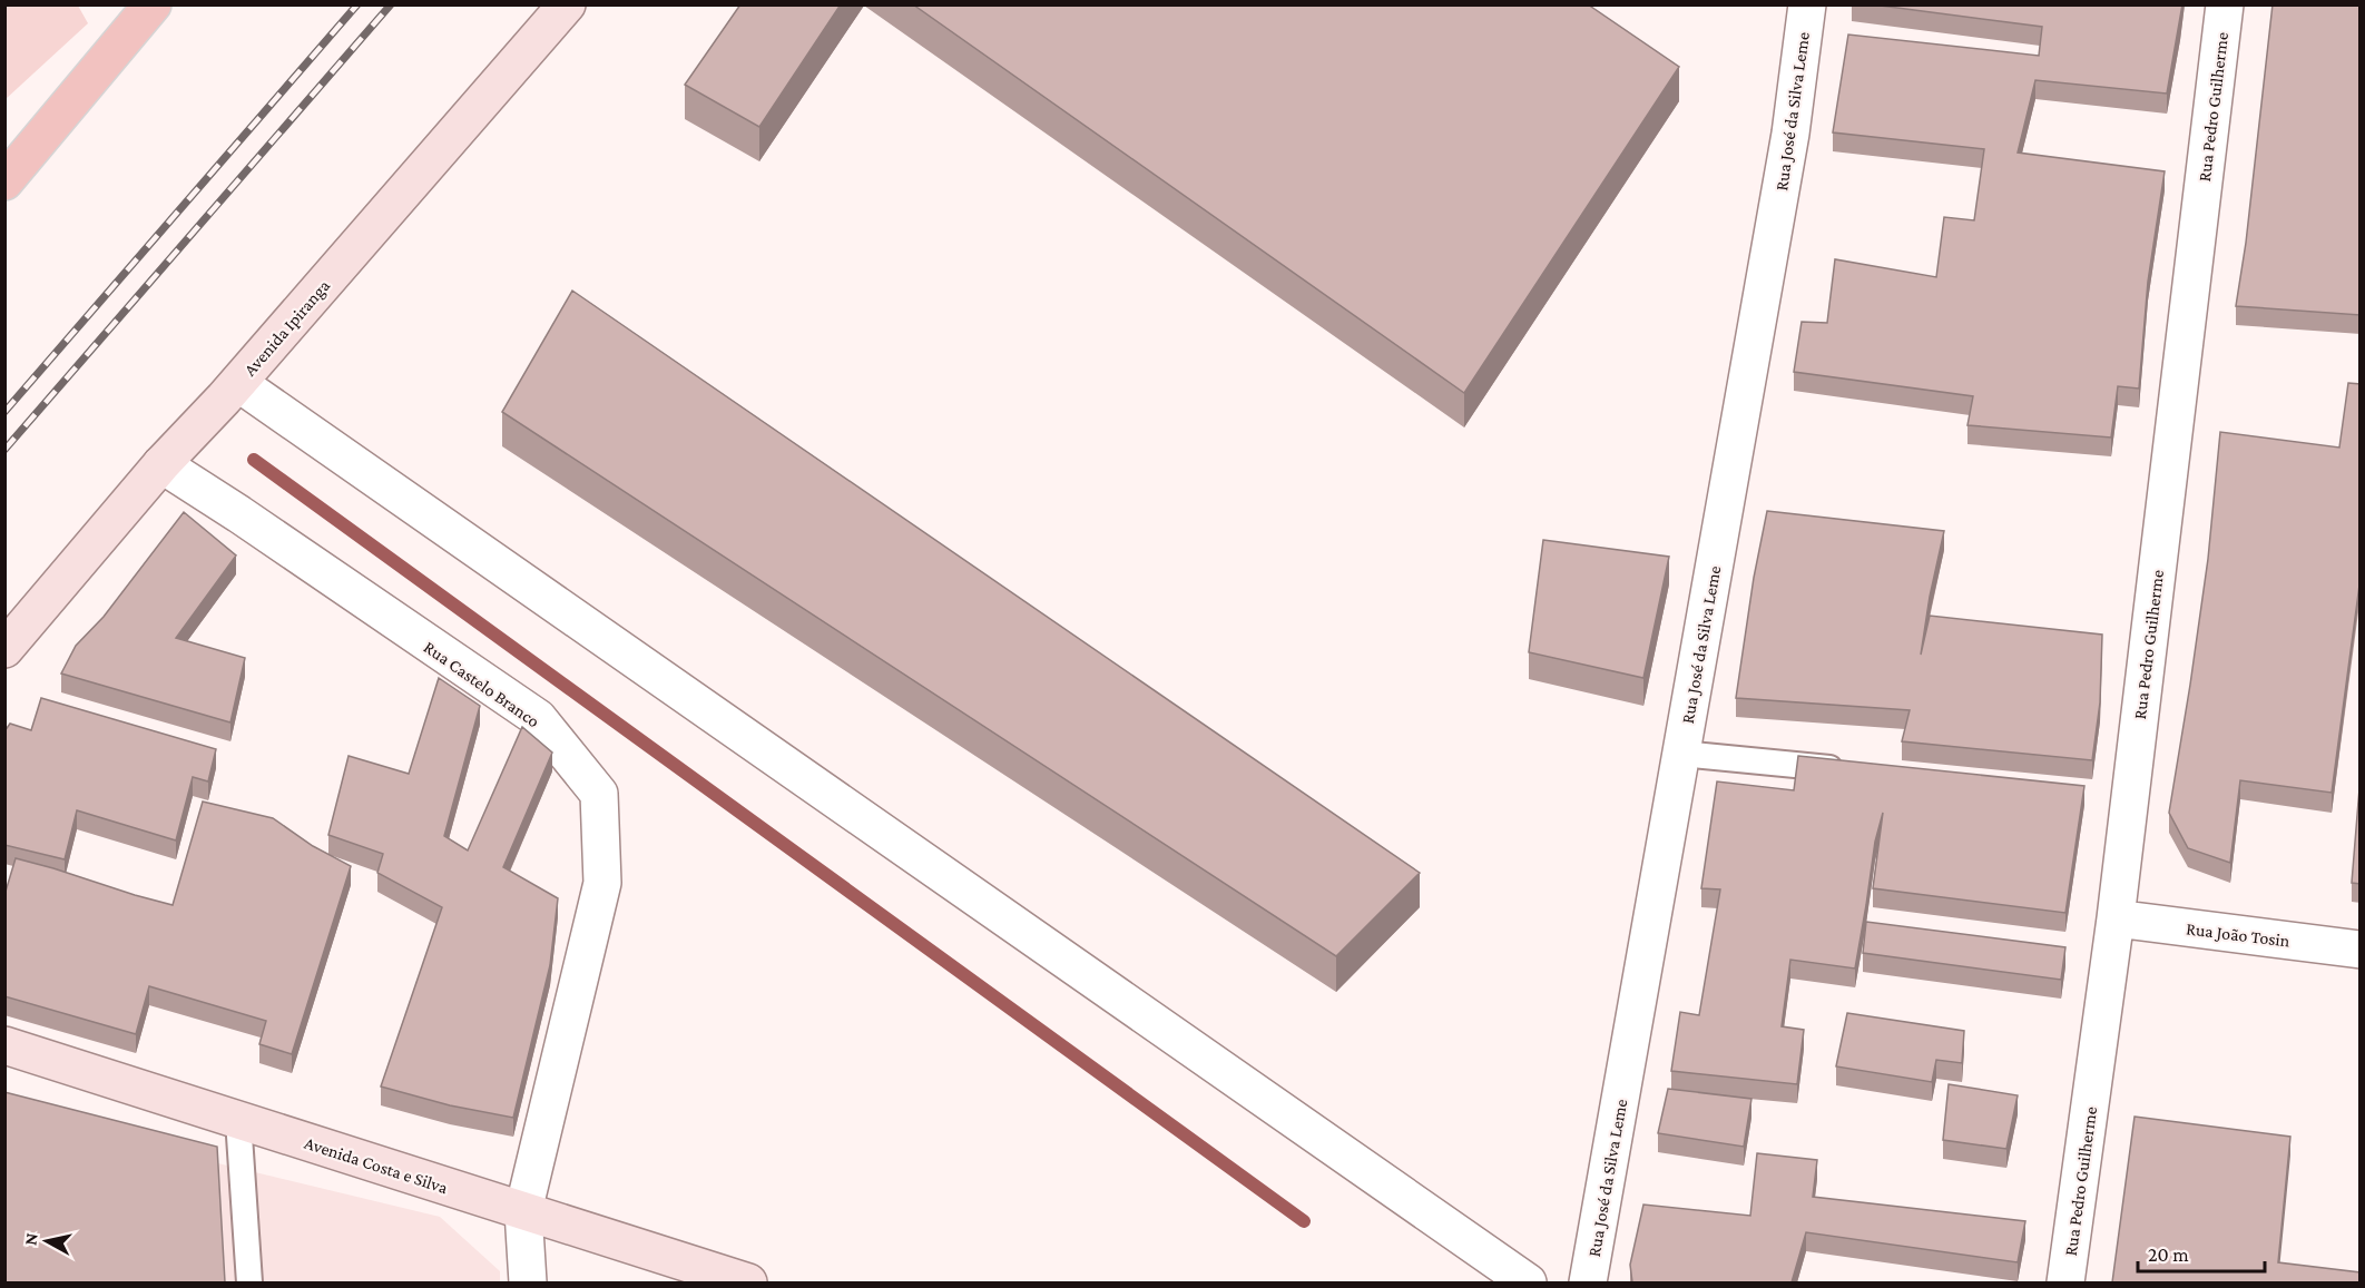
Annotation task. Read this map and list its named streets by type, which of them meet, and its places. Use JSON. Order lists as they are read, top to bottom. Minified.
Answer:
{"streets":{"main road":["Avenida Ipiranga","Avenida Costa e Silva"],"street":["Rua Pedro Guilherme","Rua José da Silva Leme","Rua Castelo Branco","Rua João Tosin"]},"crossings":[["Rua Pedro Guilherme","Rua João Tosin"],["Avenida Ipiranga","Rua Castelo Branco"],["Rua Castelo Branco","Avenida Costa e Silva"]],"scale_bar":"20 m","north":"left"}
